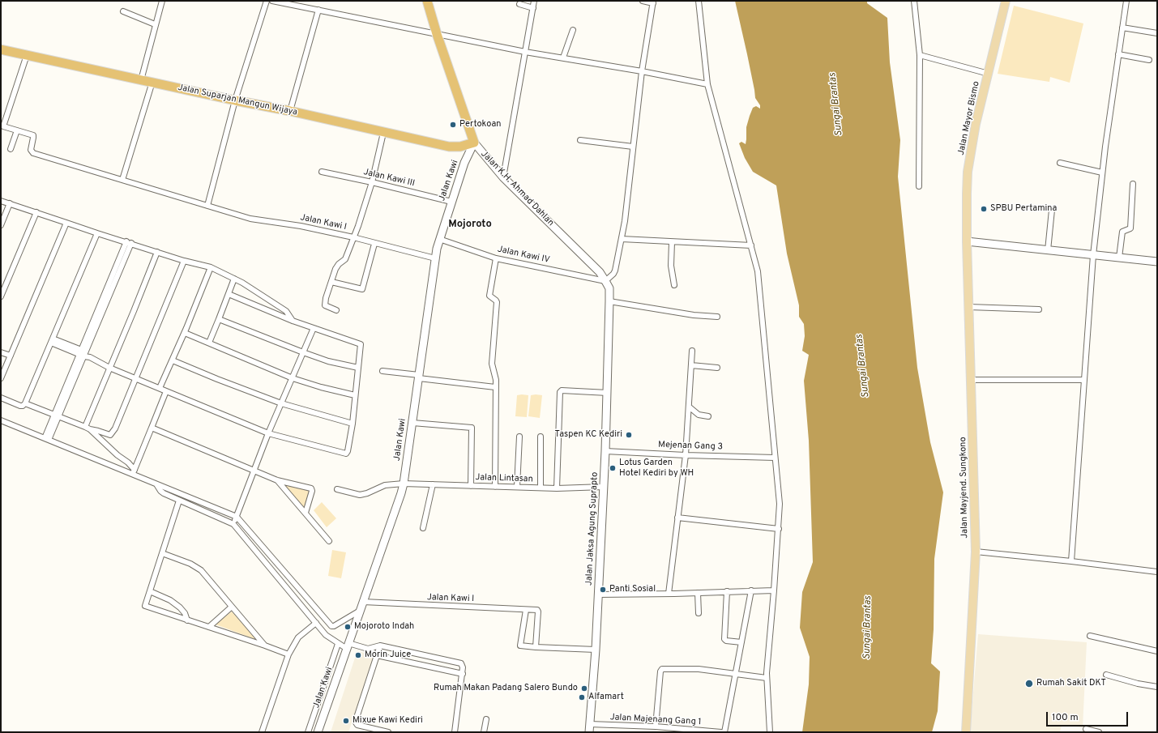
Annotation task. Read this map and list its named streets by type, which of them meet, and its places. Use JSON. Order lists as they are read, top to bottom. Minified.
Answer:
{"streets":{"highway":["Jalan Suparjan Mangun Wijaya","Jalan K.H. Ahmad Dahlan"],"main road":["Jalan Mayor Bismo","Jalan Kawi","Jalan Mayjend. Sungkono","Jalan Jaksa Agung Suprapto"],"street":["Jalan Kawi III","Jalan Kawi I","Jalan Kawi IV","Mejenan Gang 3","Jalan Lintasan","Jalan Majenang Gang 1"]},"crossings":[["Jalan Suparjan Mangun Wijaya","Jalan Kawi"],["Jalan Suparjan Mangun Wijaya","Jalan K.H. Ahmad Dahlan"],["Jalan Mayor Bismo","Jalan Mayjend. Sungkono"],["Jalan Kawi III","Jalan Kawi"],["Jalan Kawi","Jalan K.H. Ahmad Dahlan"],["Jalan Kawi","Jalan Kawi I"],["Jalan Kawi","Jalan Kawi IV"],["Jalan Kawi","Jalan Lintasan"],["Jalan K.H. Ahmad Dahlan","Jalan Kawi IV"],["Jalan K.H. Ahmad Dahlan","Jalan Jaksa Agung Suprapto"],["Mejenan Gang 3","Jalan Jaksa Agung Suprapto"],["Jalan Lintasan","Jalan Jaksa Agung Suprapto"],["Jalan Jaksa Agung Suprapto","Jalan Majenang Gang 1"]],"districts":["Mojoroto"],"water":["Sungai Brantas"],"places":["Pertokoan","SPBU Pertamina","Taspen KC Kediri","Lotus Garden Hotel Kediri by WH","Panti Sosial","Mojoroto Indah","Morin Juice","Rumah Sakit DKT","Rumah Makan Padang Salero Bundo","Alfamart","Mixue Kawi Kediri"],"scale_bar":"100 m"}
